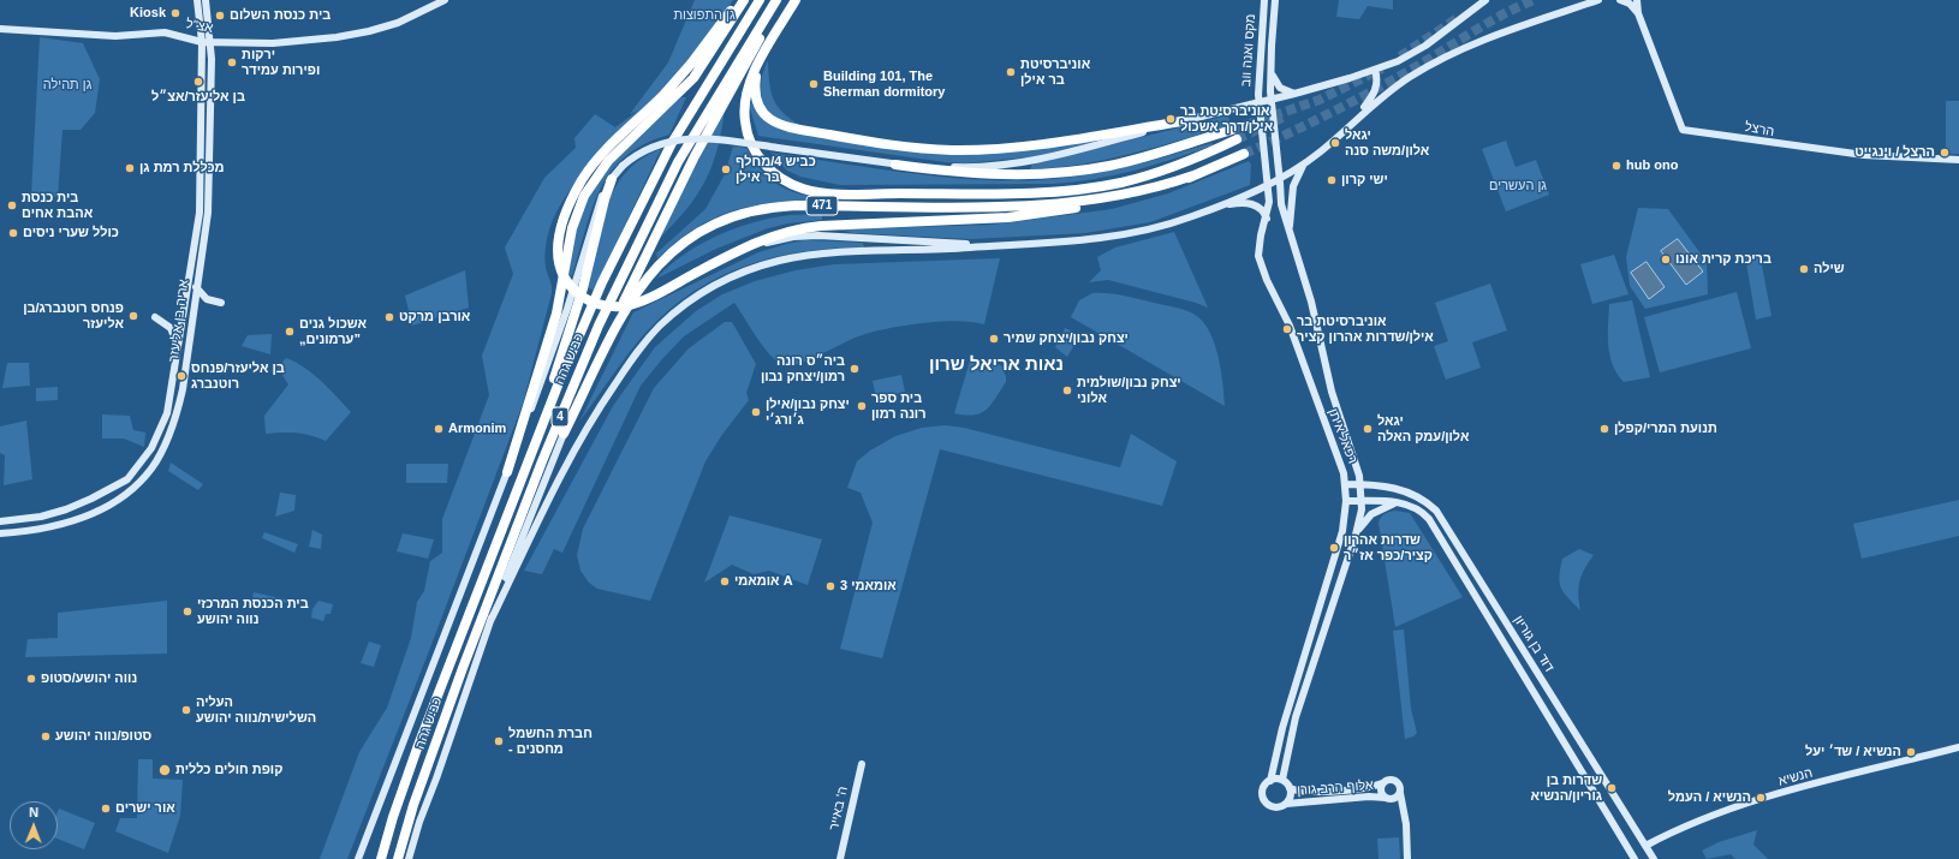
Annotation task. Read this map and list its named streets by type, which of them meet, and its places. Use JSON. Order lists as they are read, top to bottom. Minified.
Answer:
{"streets":{"highway":["471","כביש גהה","4"],"main road":["אצ\"ל","מקס ואנה ווב","הרצל","אריה בן אליעזר","רפאל איתן","דוד בן גוריון","הנשיא","אלוף הרב גורן","ה' באייר"]},"crossings":[["אצ\"ל","אריה בן אליעזר"],["מקס ואנה ווב","רפאל איתן"],["רפאל איתן","דוד בן גוריון"],["רפאל איתן","אלוף הרב גורן"],["דוד בן גוריון","הנשיא"]],"districts":["נאות אריאל שרון"],"parks":["גן התפוצות","גן תהילה","גן העשרים"],"places":["Kiosk","בית כנסת השלום","ירקות ופירות עמידר","אוניברסיטת בר אילן","בן אליעזר/אצ״ל","Building 101, The Sherman dormitory","אוניברסיטת בר אילן/דרך אשכול","יגאל אלון/משה סנה","הרצל / וינגייט","hub ono","מכללת רמת גן","כביש 4/מחלף בר אילן","ישי קרון","בית כנסת אהבת אחים","כולל שערי ניסים","בריכת קרית אונו","שילה","פנחס רוטנברג/בן אליעזר","אורבן מרקט","אוניברסיטת בר אילן/שדרות אהרון קציר","אשכול גנים „ערמונים”","יצחק נבון/יצחק שמיר","ביה״ס רונה רמון/יצחק נבון","בן אליעזר/פנחס רוטנברג","יצחק נבון/שולמית אלוני","בית ספר רונה רמון","יצחק נבון/אילן ג׳ורג׳י","Armonim","יגאל אלון/עמק האלה","תנועת המרי/קפלן","שדרות אהרון קציר/כפר אז״ר","אומאמי A","אומאמי 3","בית הכנסת המרכזי נווה יהושע","נווה יהושע/סטופ","העליה השלישית/נווה יהושע","סטופ/נווה יהושע","חברת החשמל - מחסנים","הנשיא / שד׳ יעל","קופת חולים כללית","שדרות בן גוריון/הנשיא","הנשיא / העמל","אור ישרים"],"north":"top"}
